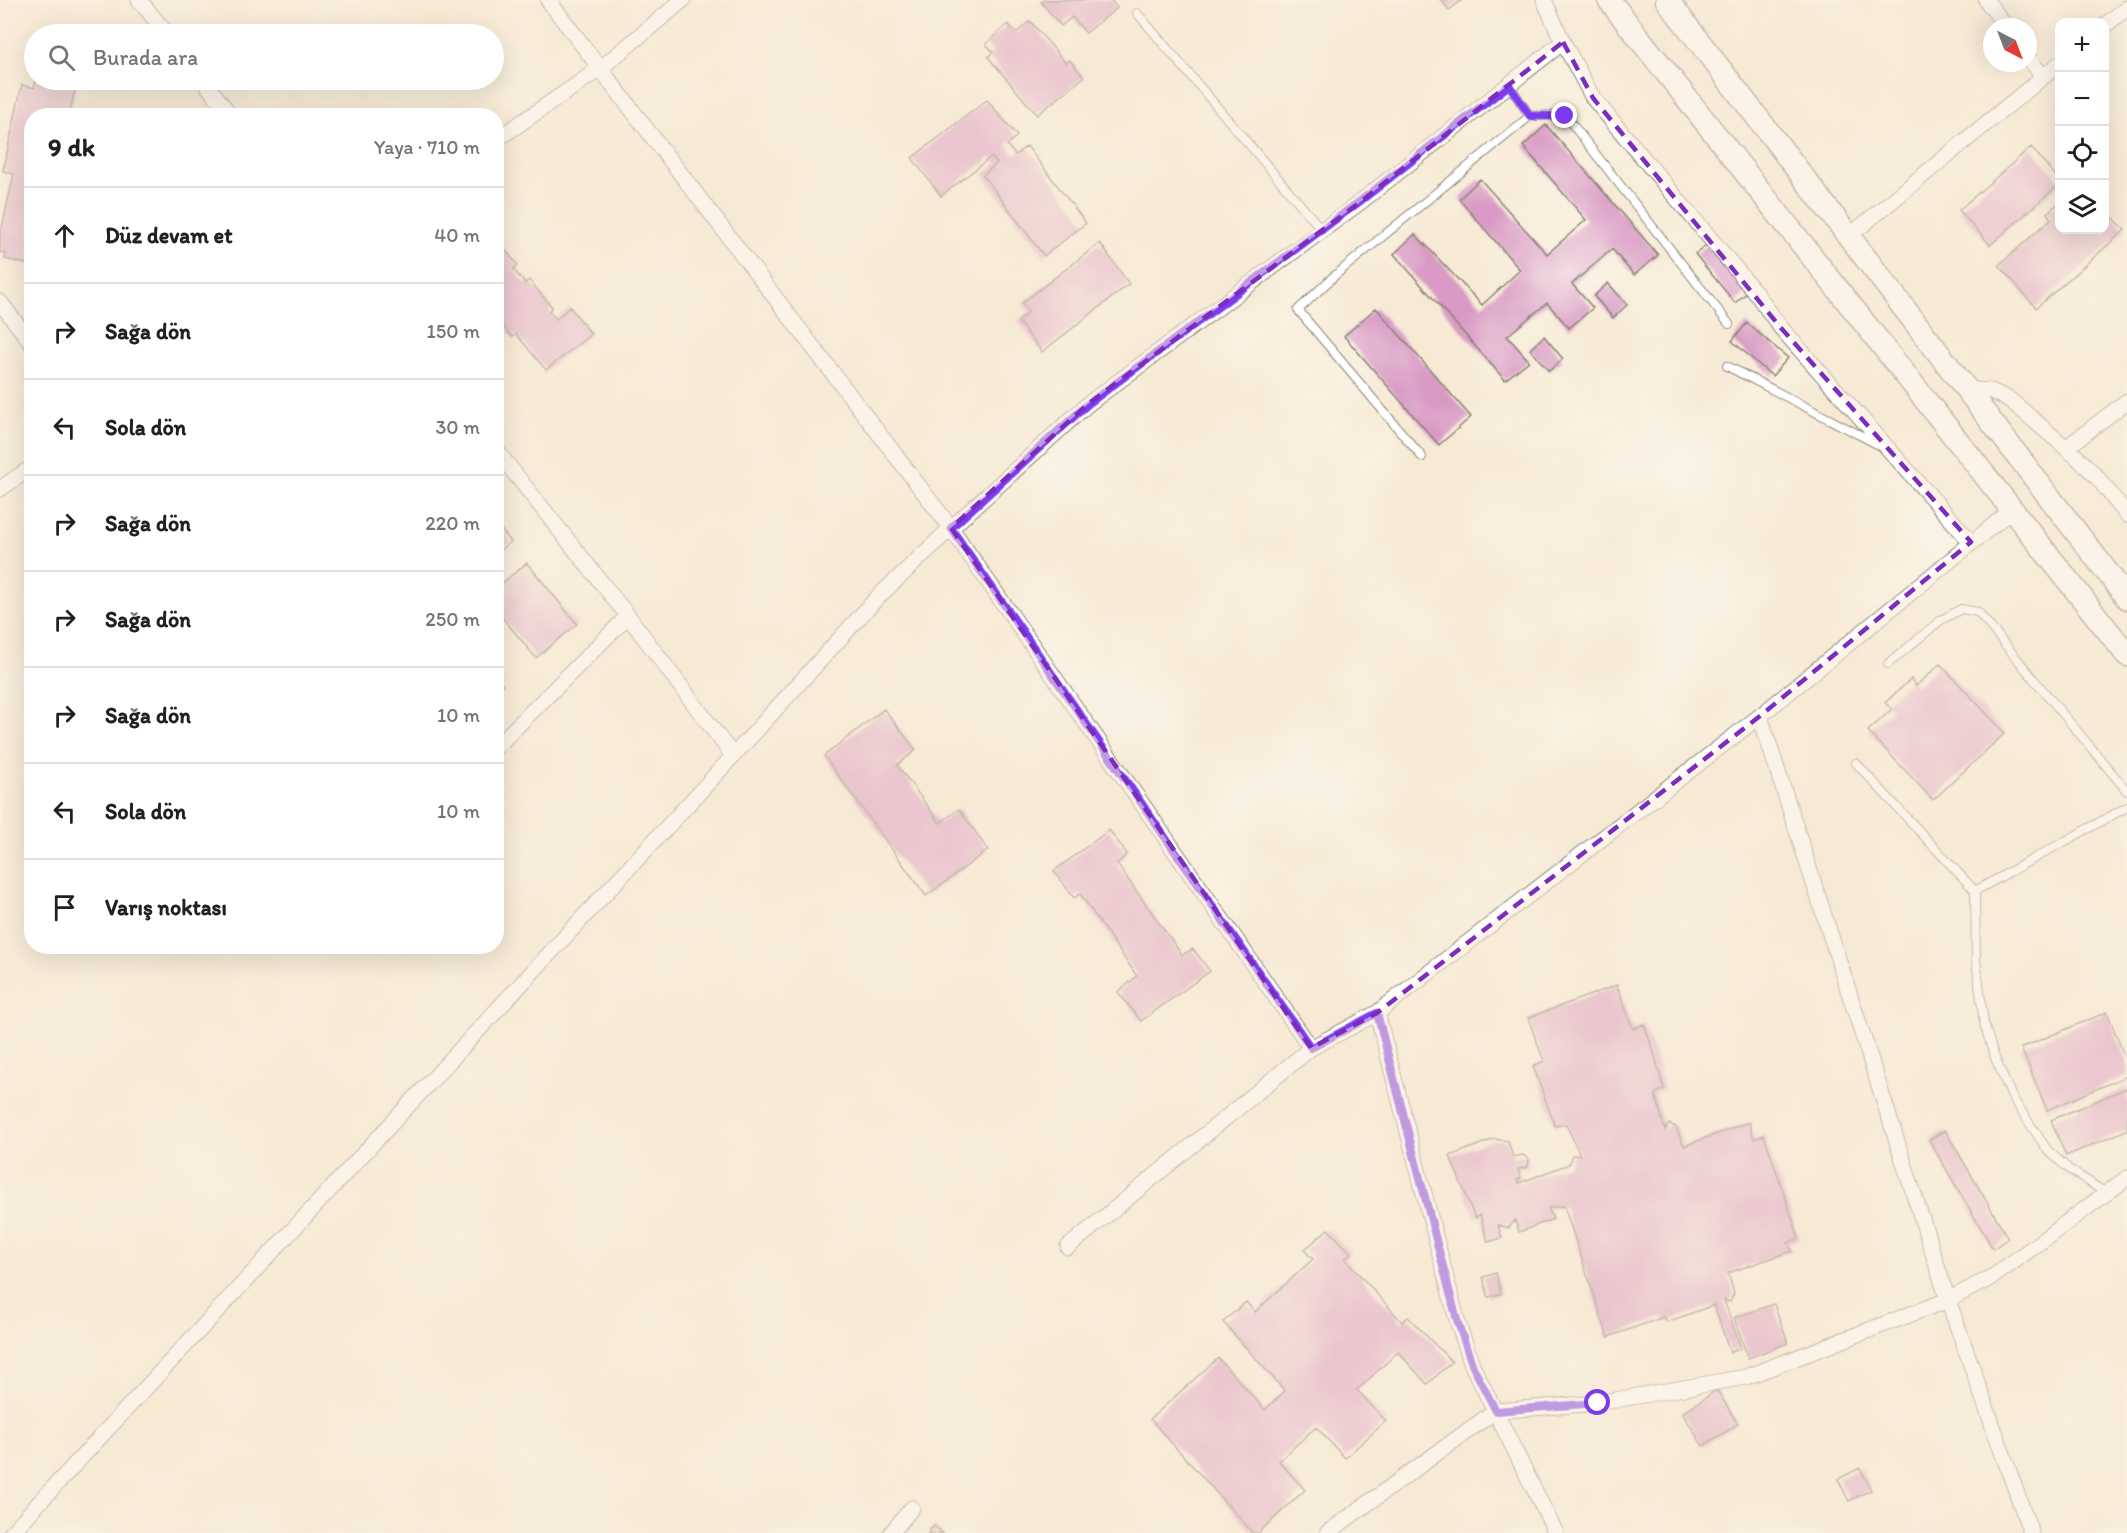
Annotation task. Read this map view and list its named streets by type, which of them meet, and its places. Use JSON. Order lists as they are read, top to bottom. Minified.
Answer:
{"north":"bottom right","page":{"map_buttons":["+","−"],"search":"Burada ara","heading":["9 dk","Yaya · 710 m"],"list":[["Düz devam et","40 m"],["Sağa dön","150 m"],["Sola dön","30 m"],["Sağa dön","220 m"],["Sağa dön","250 m"],["Sağa dön","10 m"],["Sola dön","10 m"],"Varış noktası"]}}
